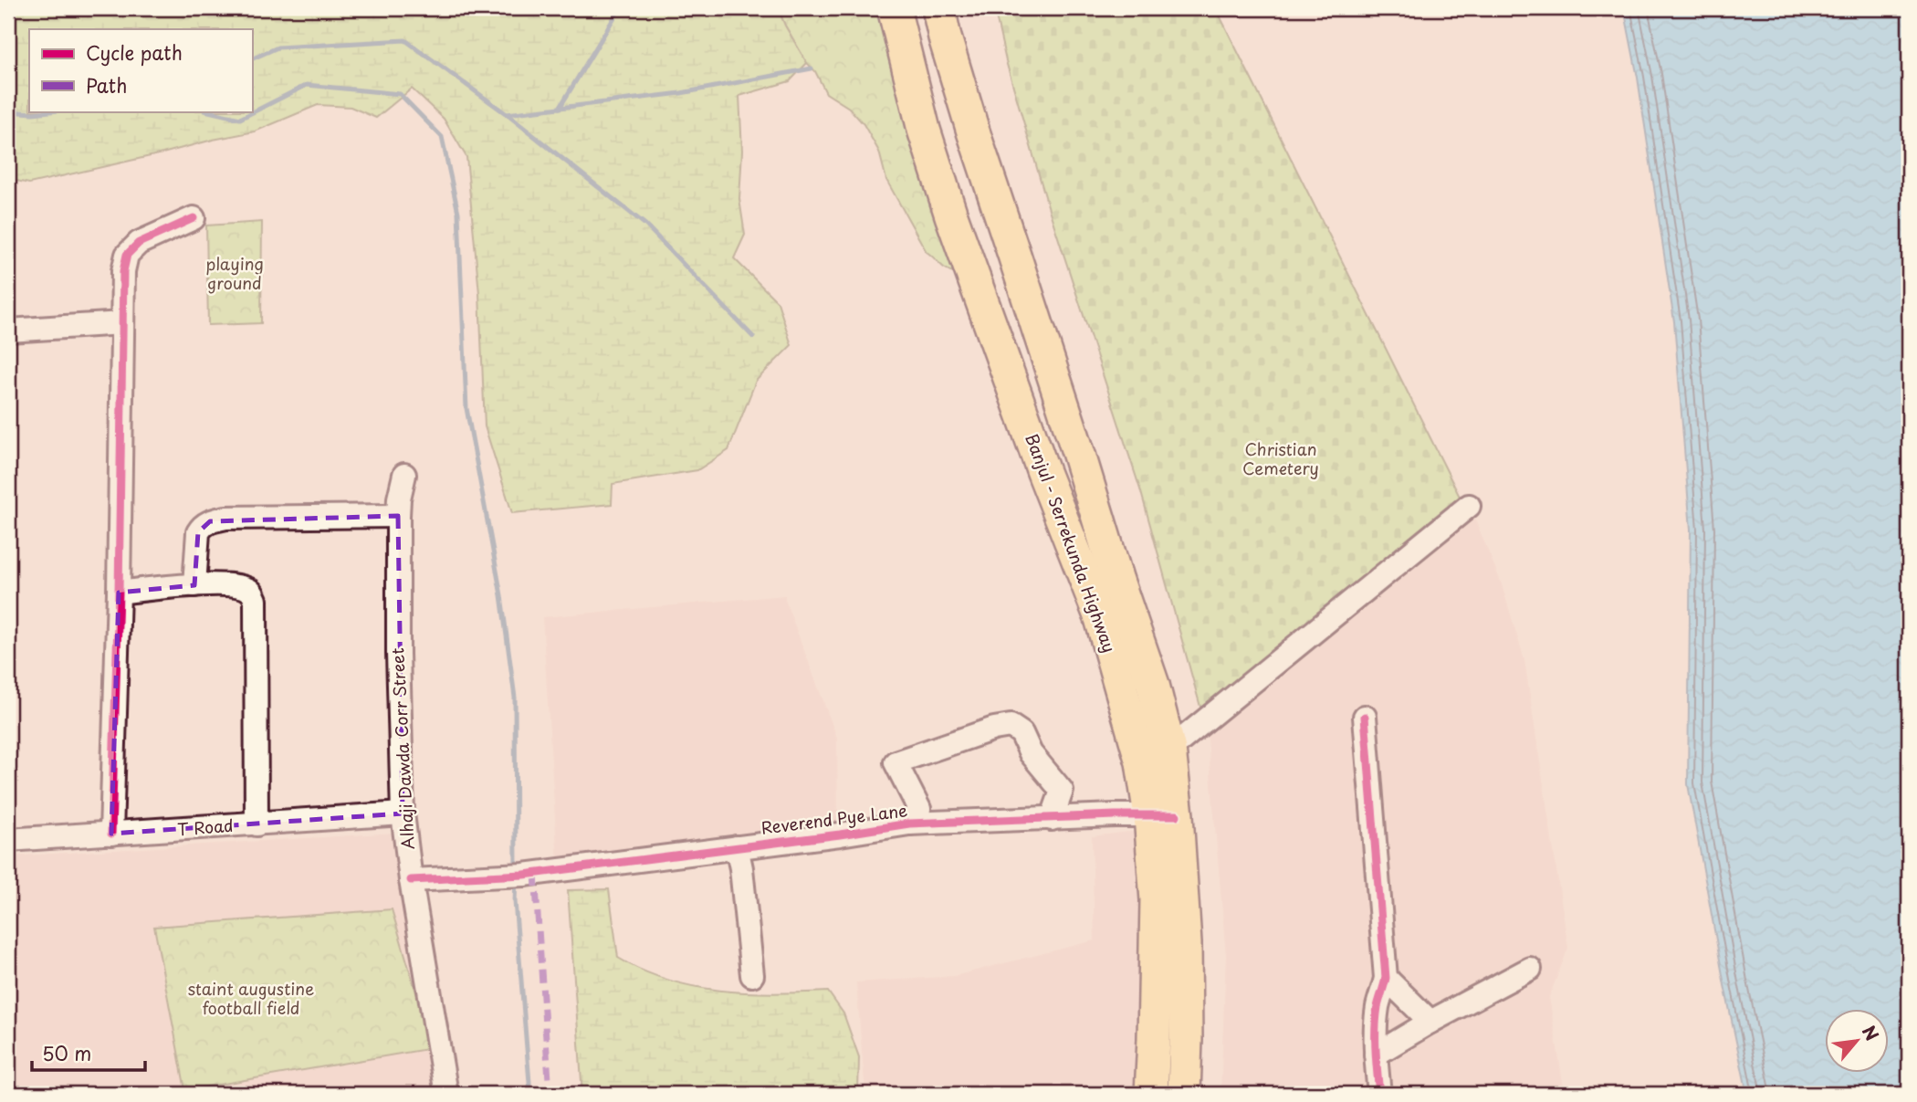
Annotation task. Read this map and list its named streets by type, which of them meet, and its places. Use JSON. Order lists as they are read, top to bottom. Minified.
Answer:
{"streets":{"highway":["Banjul - Serrekunda Highway"],"street":["Alhaji Dawda Corr Street","Reverend Pye Lane","T Road"]},"crossings":[["Banjul - Serrekunda Highway","Reverend Pye Lane"],["Alhaji Dawda Corr Street","Reverend Pye Lane"],["Alhaji Dawda Corr Street","T Road"]],"parks":["playing ground","Christian Cemetery","staint augustine football field"],"legend":["Cycle path","Path"],"scale_bar":"50 m","north":"top right"}
